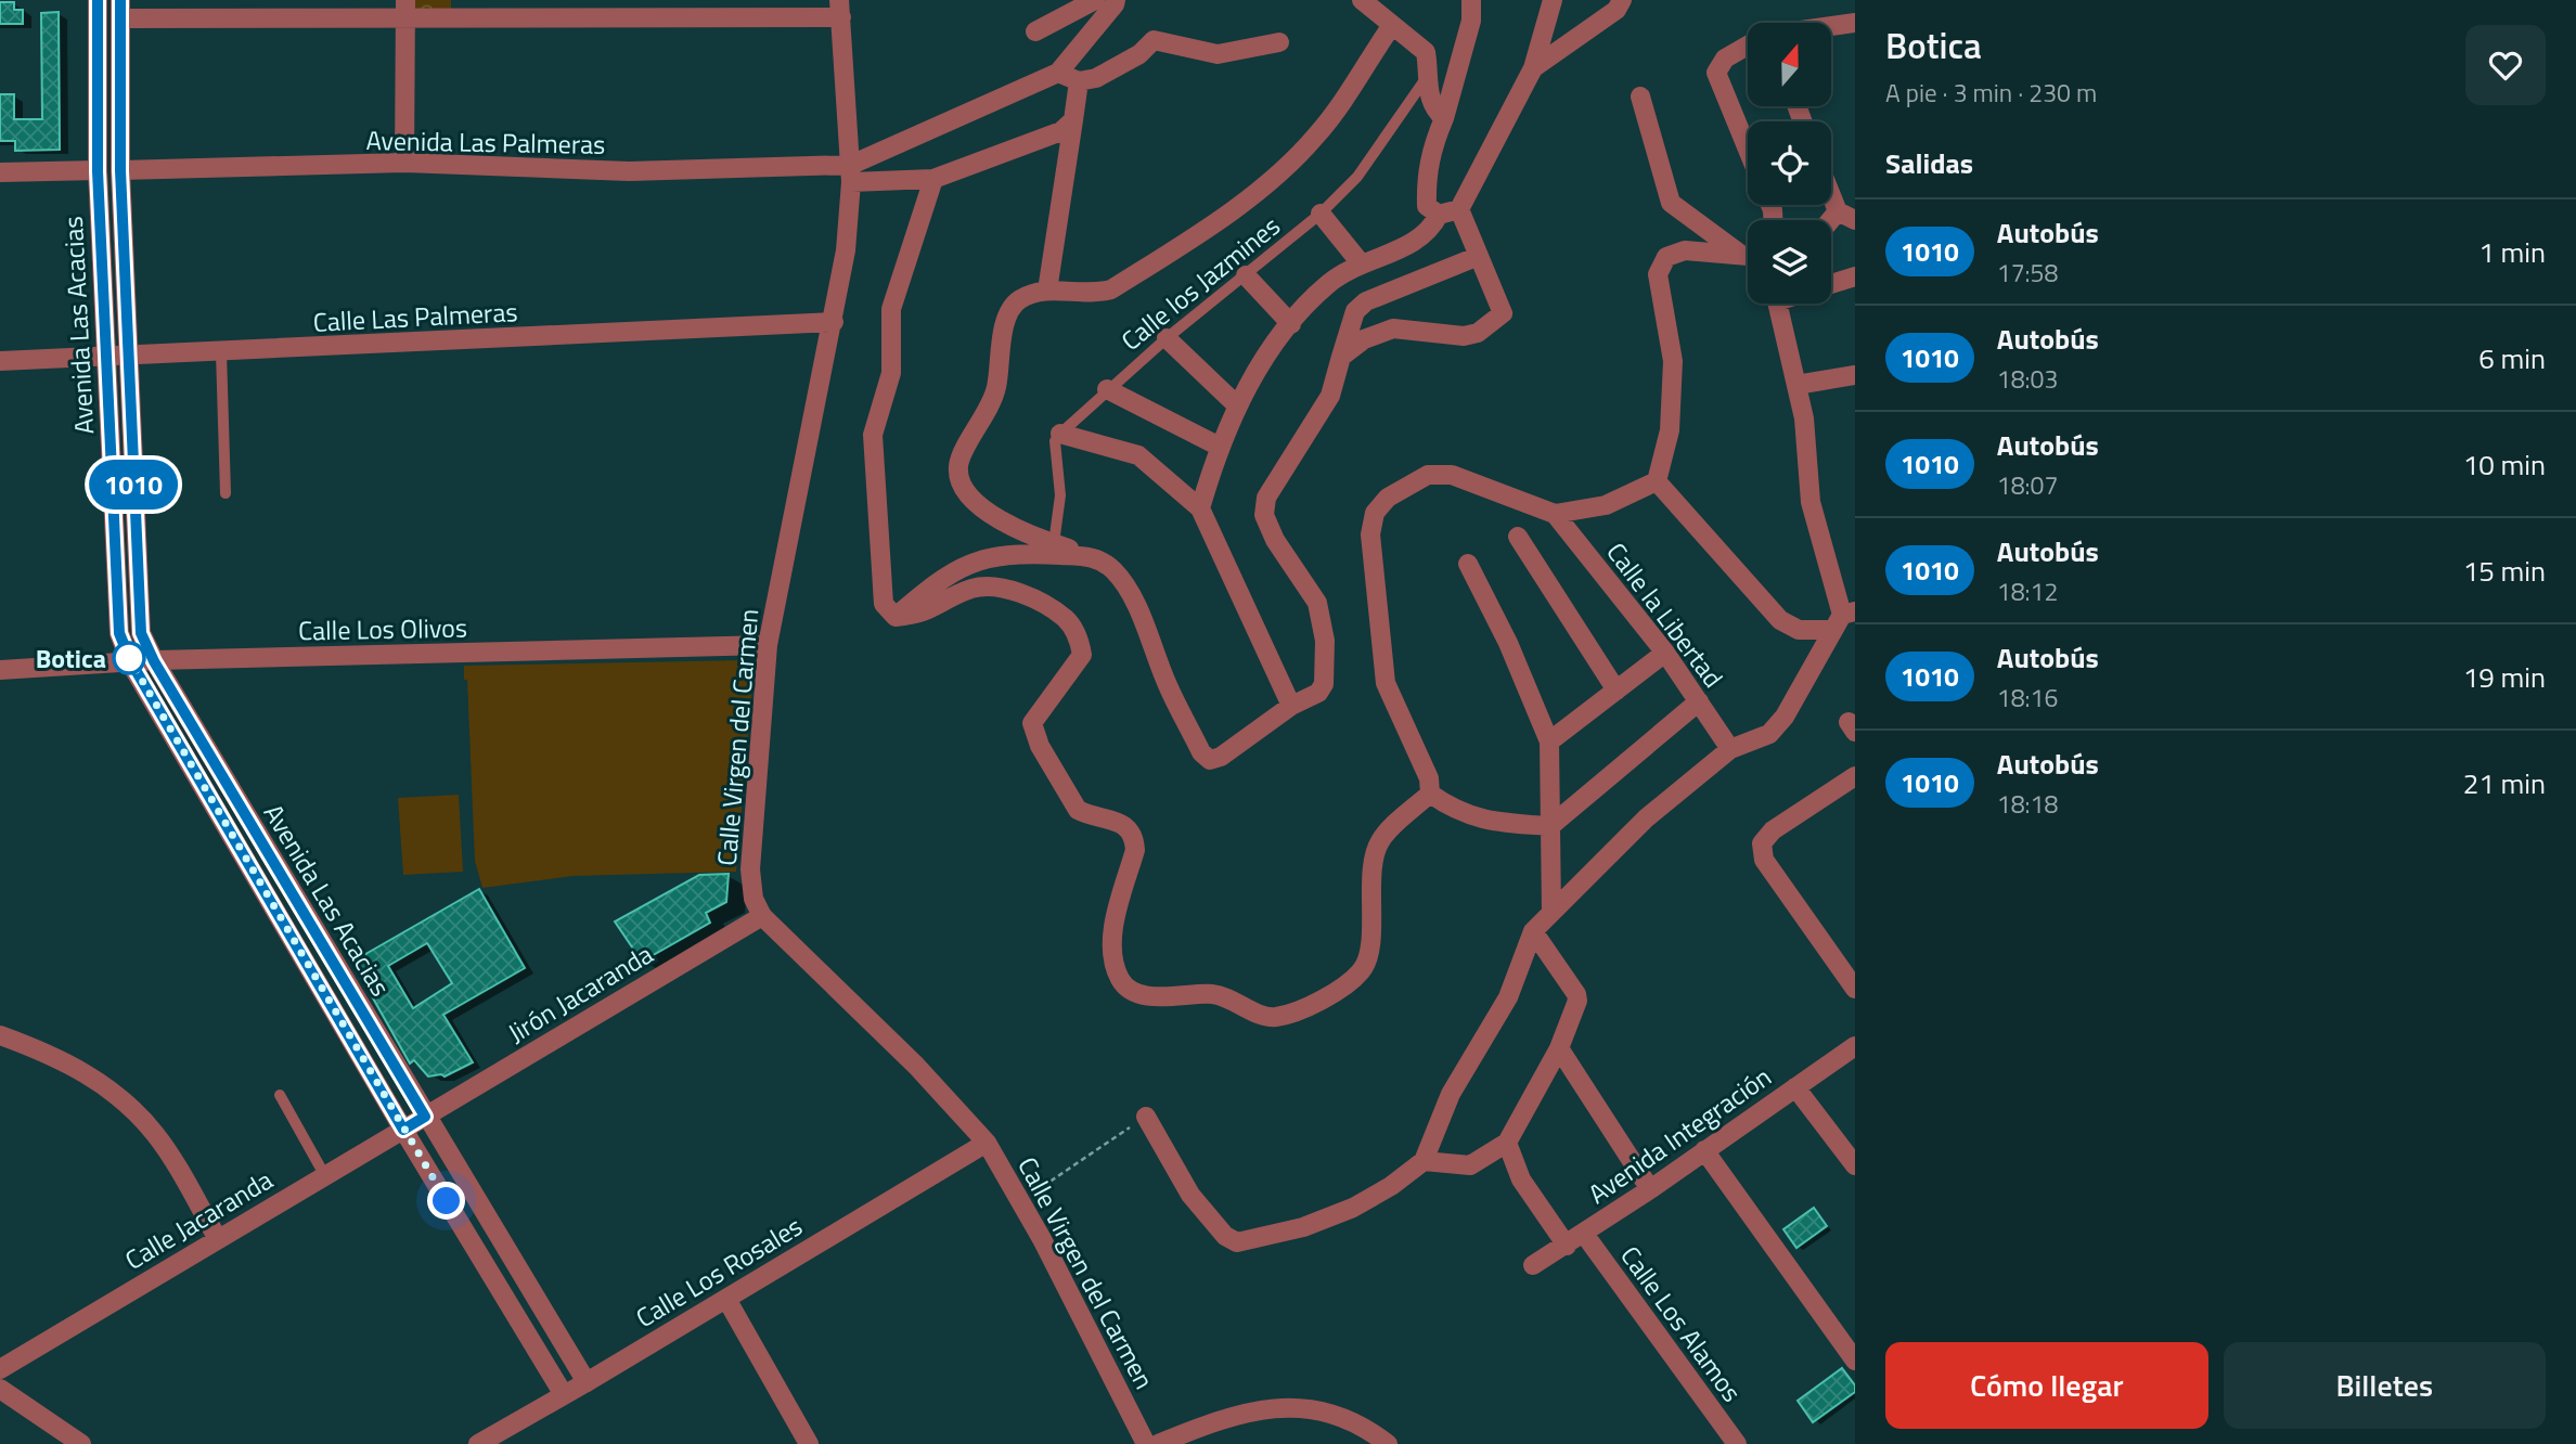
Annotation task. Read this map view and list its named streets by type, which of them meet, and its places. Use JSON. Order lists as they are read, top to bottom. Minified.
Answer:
{"streets":{"street":["Avenida Las Palmeras","Calle Las Palmeras","Avenida Las Acacias","Calle la Libertad","Calle Los Olivos","Calle Virgen del Carmen","Jirón Jacaranda","Avenida Integración","Calle Jacaranda","Calle Los Rosales","Calle Los Alamos"],"lane":["Calle los Jazmines"]},"crossings":[["Avenida Las Palmeras","Avenida Las Acacias"],["Avenida Las Palmeras","Calle Virgen del Carmen"],["Calle Las Palmeras","Avenida Las Acacias"],["Calle Las Palmeras","Calle Virgen del Carmen"],["Avenida Las Acacias","Calle Los Olivos"],["Avenida Las Acacias","Jirón Jacaranda"],["Avenida Las Acacias","Calle Jacaranda"],["Avenida Las Acacias","Calle Los Rosales"],["Calle Los Olivos","Calle Virgen del Carmen"],["Calle Virgen del Carmen","Jirón Jacaranda"],["Calle Virgen del Carmen","Calle Los Rosales"],["Jirón Jacaranda","Calle Jacaranda"],["Avenida Integración","Calle Los Alamos"]],"places":["Botica"],"lines":["bus line 1010"],"north":"top","page":{"on_map":"1010","heading":[["Botica","A pie · 3 min · 230 m"],"Salidas"],"list":[{"mark":"1010","name":"Autobús","note":"17:58","value":"1 min"},{"mark":"1010","name":"Autobús","note":"18:03","value":"6 min"},{"mark":"1010","name":"Autobús","note":"18:07","value":"10 min"},{"mark":"1010","name":"Autobús","note":"18:12","value":"15 min"},{"mark":"1010","name":"Autobús","note":"18:16","value":"19 min"},{"mark":"1010","name":"Autobús","note":"18:18","value":"21 min"}],"buttons":["Cómo llegar","Billetes"]}}
